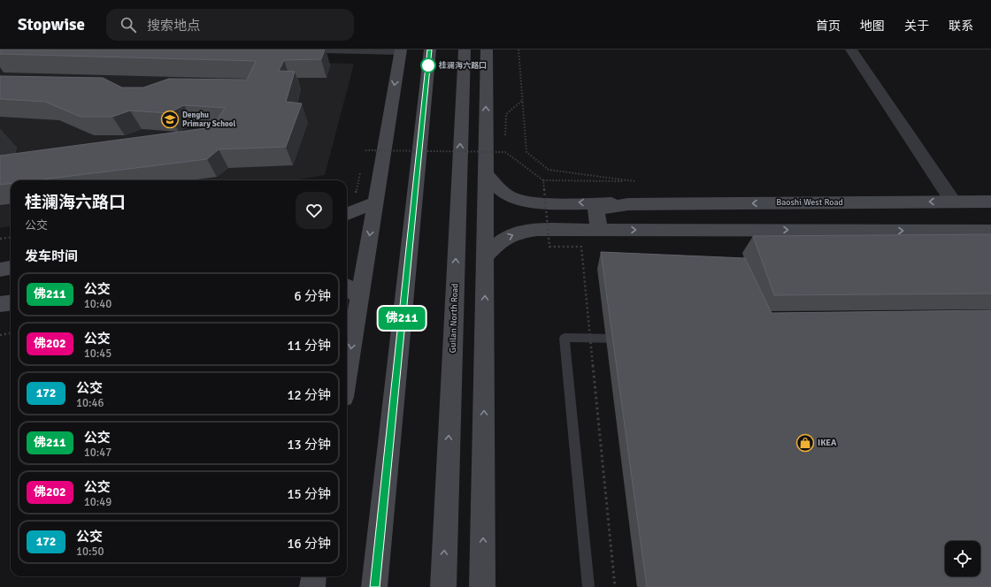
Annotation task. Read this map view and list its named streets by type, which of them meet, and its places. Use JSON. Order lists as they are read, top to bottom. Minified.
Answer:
{"streets":{"main road":["Baoshi West Road","Guilan North Road"]},"places":{"other":["桂澜海六路口"],"school or university":["Denghu Primary School"],"shop":["IKEA"]},"lines":["bus line 佛211"],"page":{"header":"Stopwise","search":"搜索地点","nav":["首页","地图","关于","联系"],"on_map":"佛211","heading":[["桂澜海六路口","公交"],"发车时间"],"list":[{"mark":"佛211","name":"公交","note":"10:40","value":"6 分钟"},{"mark":"佛202","name":"公交","note":"10:45","value":"11 分钟"},{"mark":"172","name":"公交","note":"10:46","value":"12 分钟"},{"mark":"佛211","name":"公交","note":"10:47","value":"13 分钟"},{"mark":"佛202","name":"公交","note":"10:49","value":"15 分钟"},{"mark":"172","name":"公交","note":"10:50","value":"16 分钟"}]}}
